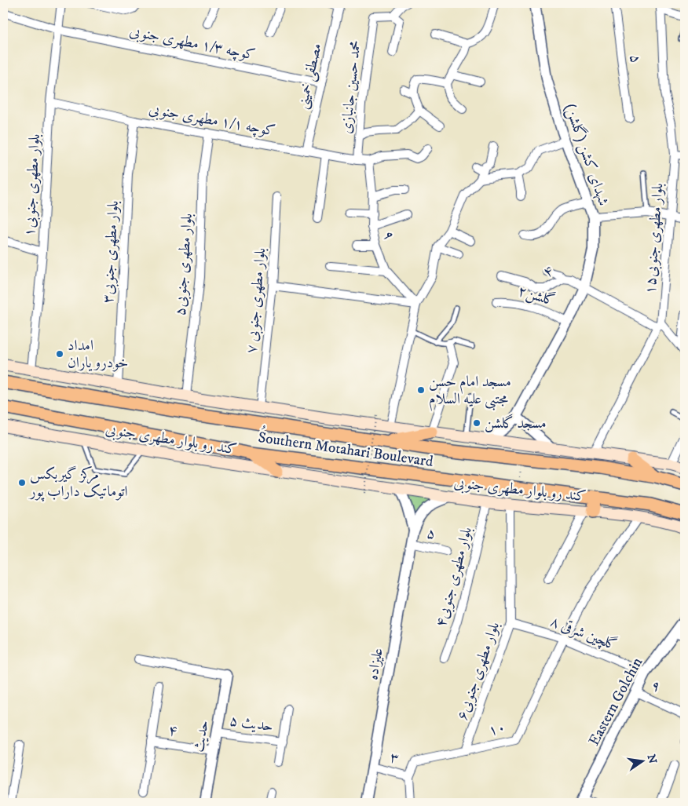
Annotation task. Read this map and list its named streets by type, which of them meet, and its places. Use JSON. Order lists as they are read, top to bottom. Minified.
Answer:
{"streets":{"main road":["کند رو بلوار مطهری جنوبی","ُSouthern Motahari Boulevard"],"street":["کوچه ۱/۳ مطهری جنوبی","۵","مصطفی خمینی","محمد حسین جانبازی","کوچه ۱/۱ مطهری جنوبی","شهدای کشن (گلشن)","۱بلوار مطهری جنوبی","۹","بلوار مطهری جنوبی۱۵","بلوار مطهری جنوبی۳","۵بلوار مطهری جنوبی","۴","گلشن۲","۷ بلوار مطهری جنوبی","بلوار مطهری جنوبی۴","۸ گلچین شرقی","علیزاده","بلوار مطهری جنوبی۶","Eastern Golchin","حدیث ۵","۱۰","حدیث","۳"]},"crossings":[["کوچه ۱/۳ مطهری جنوبی","مصطفی خمینی"],["کوچه ۱/۳ مطهری جنوبی","۱بلوار مطهری جنوبی"],["۵","علیزاده"],["مصطفی خمینی","کوچه ۱/۱ مطهری جنوبی"],["محمد حسین جانبازی","کوچه ۱/۱ مطهری جنوبی"],["کوچه ۱/۱ مطهری جنوبی","۱بلوار مطهری جنوبی"],["کوچه ۱/۱ مطهری جنوبی","۹"],["کوچه ۱/۱ مطهری جنوبی","بلوار مطهری جنوبی۳"],["کوچه ۱/۱ مطهری جنوبی","۵بلوار مطهری جنوبی"],["شهدای کشن (گلشن)","۴"],["شهدای کشن (گلشن)","گلشن۲"],["۹","Eastern Golchin"],["بلوار مطهری جنوبی۱۵","۴"],["۴","حدیث"],["کند رو بلوار مطهری جنوبی","بلوار مطهری جنوبی۴"],["کند رو بلوار مطهری جنوبی","علیزاده"],["کند رو بلوار مطهری جنوبی","بلوار مطهری جنوبی۶"],["۸ گلچین شرقی","بلوار مطهری جنوبی۶"],["۸ گلچین شرقی","Eastern Golchin"],["۸ گلچین شرقی","۱۰"],["علیزاده","۳"],["بلوار مطهری جنوبی۶","۱۰"],["حدیث ۵","حدیث"],["۱۰","۳"]],"places":["امداد خودرو یاران","مسجد امام حسن مجتبی علیه السلام","مسجد گلشن","مرکز گیربکس اتوماتیک داراب پور"],"north":"right"}
